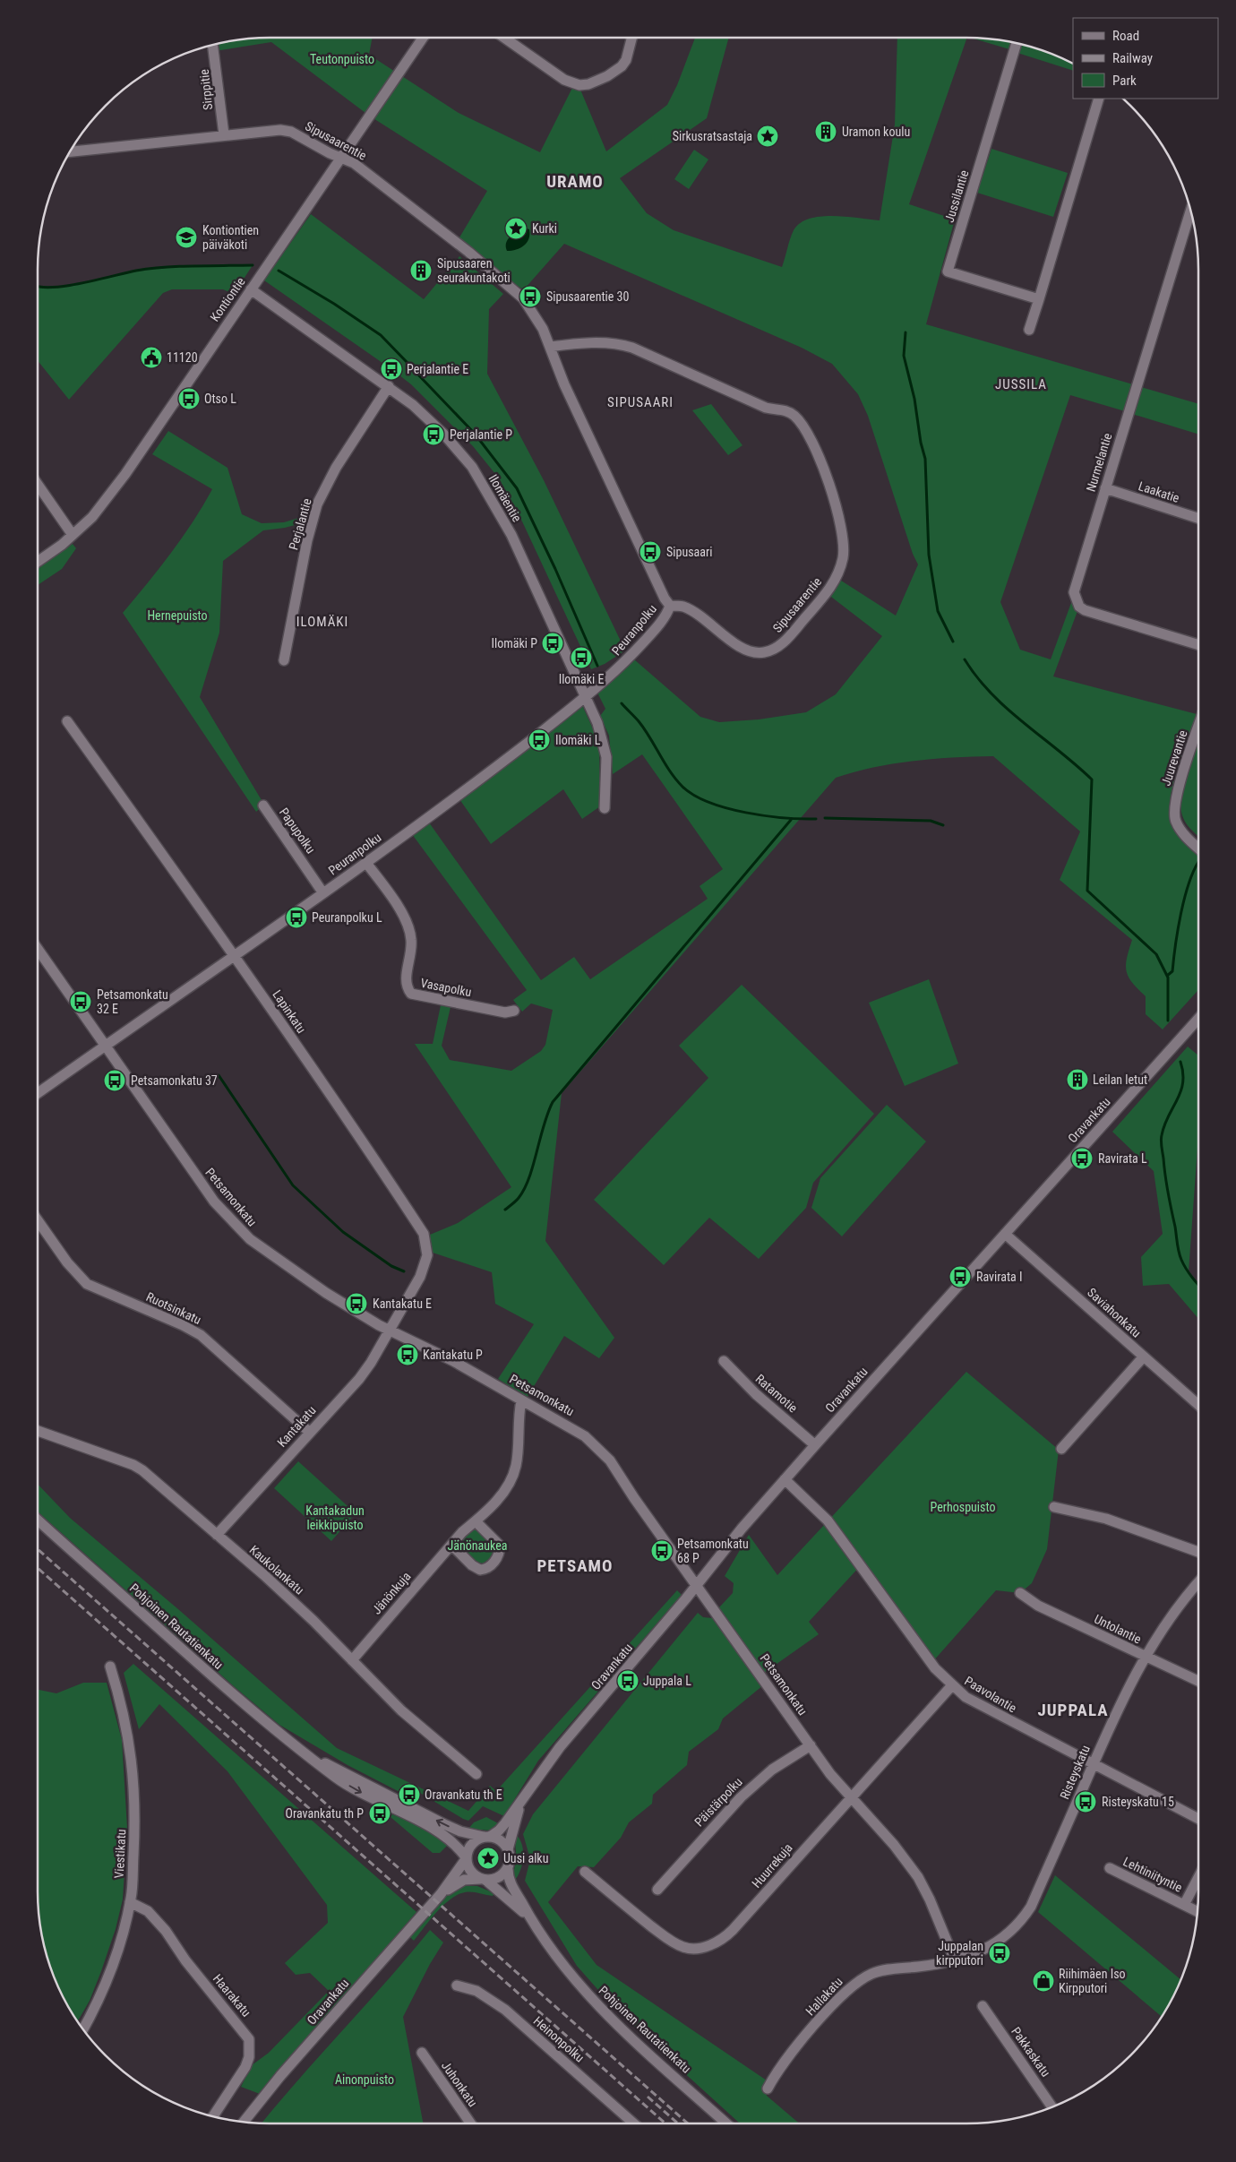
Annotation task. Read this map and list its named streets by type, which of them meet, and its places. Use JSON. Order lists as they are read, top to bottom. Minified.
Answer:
{"streets":{"street":["Sirppitie","Sipusaarentie","Jussilantie","Kontiontie","Nurmelantie","Laakatie","Ilomäentie","Perjalantie","Peuranpolku","Juurevantie","Papupolku","Vasapolku","Lapinkatu","Oravankatu","Petsamonkatu","Ruotsinkatu","Saviahonkatu","Ratamotie","Kantakatu","Kaukolankatu","Jänönkuja","Pohjoinen Rautatienkatu","Untolantie","Paavolantie","Risteyskatu","Päistärpolku","Viestikatu","Huurrekuja","Lehtiniityntie","Haarakatu","Hallakatu","Heinonpolku","Pakkaskatu","Juhonkatu"]},"crossings":[["Sirppitie","Sipusaarentie"],["Sipusaarentie","Kontiontie"],["Sipusaarentie","Peuranpolku"],["Kontiontie","Ilomäentie"],["Nurmelantie","Laakatie"],["Ilomäentie","Perjalantie"],["Ilomäentie","Peuranpolku"],["Peuranpolku","Papupolku"],["Peuranpolku","Vasapolku"],["Peuranpolku","Lapinkatu"],["Peuranpolku","Petsamonkatu"],["Lapinkatu","Petsamonkatu"],["Lapinkatu","Kantakatu"],["Oravankatu","Petsamonkatu"],["Oravankatu","Saviahonkatu"],["Oravankatu","Ratamotie"],["Oravankatu","Pohjoinen Rautatienkatu"],["Oravankatu","Paavolantie"],["Petsamonkatu","Kantakatu"],["Petsamonkatu","Jänönkuja"],["Petsamonkatu","Risteyskatu"],["Petsamonkatu","Päistärpolku"],["Petsamonkatu","Huurrekuja"],["Petsamonkatu","Hallakatu"],["Ruotsinkatu","Kantakatu"],["Kantakatu","Kaukolankatu"],["Kaukolankatu","Jänönkuja"],["Untolantie","Risteyskatu"],["Paavolantie","Risteyskatu"],["Paavolantie","Huurrekuja"],["Risteyskatu","Hallakatu"],["Viestikatu","Haarakatu"]],"districts":["URAMO","JUSSILA","SIPUSAARI","ILOMÄKI","PETSAMO","JUPPALA"],"parks":["Teutonpuisto","Hernepuisto","Perhospuisto","Kantakadun leikkipuisto","Jänönaukea","Ainonpuisto"],"places":{"building":["Uramon koulu","Sipusaaren seurakuntakoti","Leilan letut"],"place":["Sirkusratsastaja","Kurki","Uusi alku"],"school or university":["Kontiontien päiväkoti"],"bus stop":["Sipusaarentie 30","Perjalantie E","Otso L","Perjalantie P","Sipusaari","Ilomäki P","Ilomäki E","Ilomäki L","Peuranpolku L","Petsamonkatu 32 E","Petsamonkatu 37","Ravirata L","Ravirata I","Kantakatu E","Kantakatu P","Petsamonkatu 68 P","Juppala L","Oravankatu th E","Risteyskatu 15","Oravankatu th P","Juppalan kirpputori"],"public building":["11120"],"shop":["Riihimäen Iso Kirpputori"]},"legend":["Road","Railway","Park"]}
